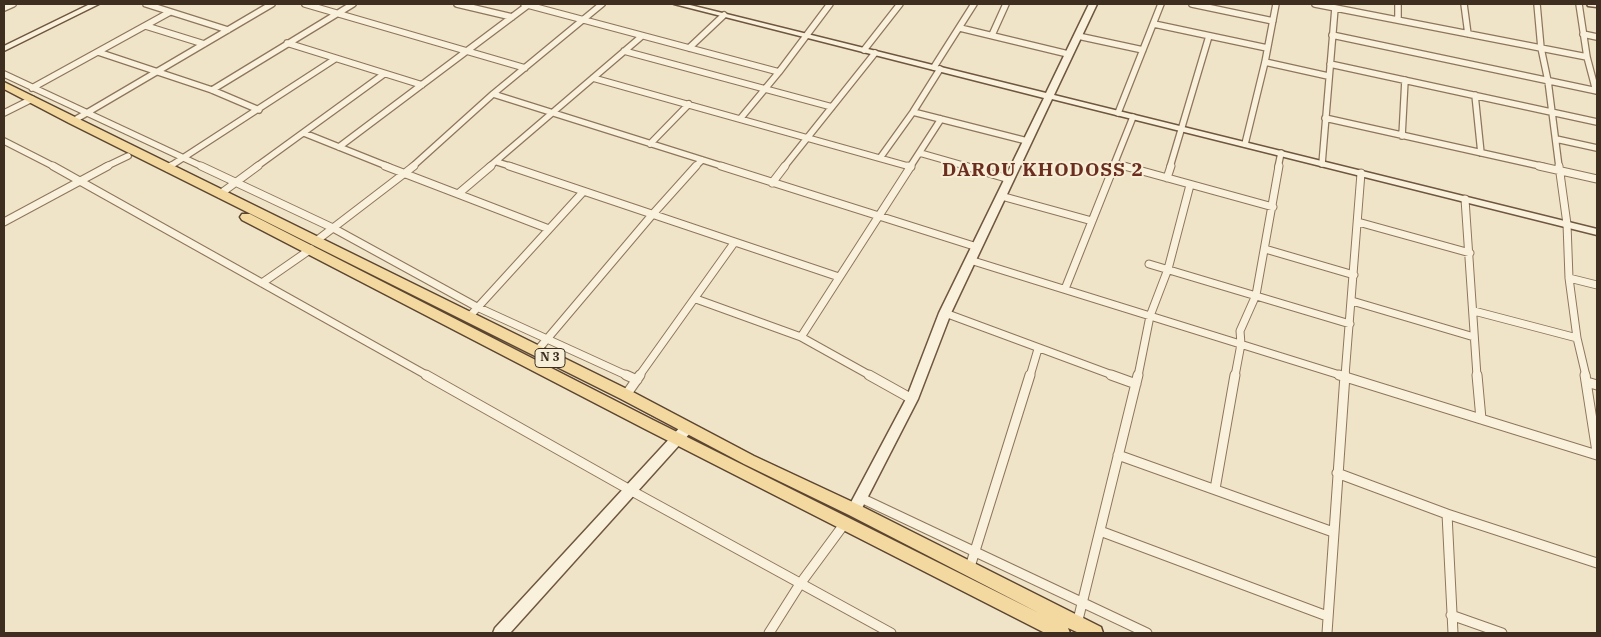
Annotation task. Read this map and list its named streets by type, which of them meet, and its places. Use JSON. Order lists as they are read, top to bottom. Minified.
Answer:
{"streets":{"main road":["N 3"]},"districts":["DAROU KHODOSS 2"]}
